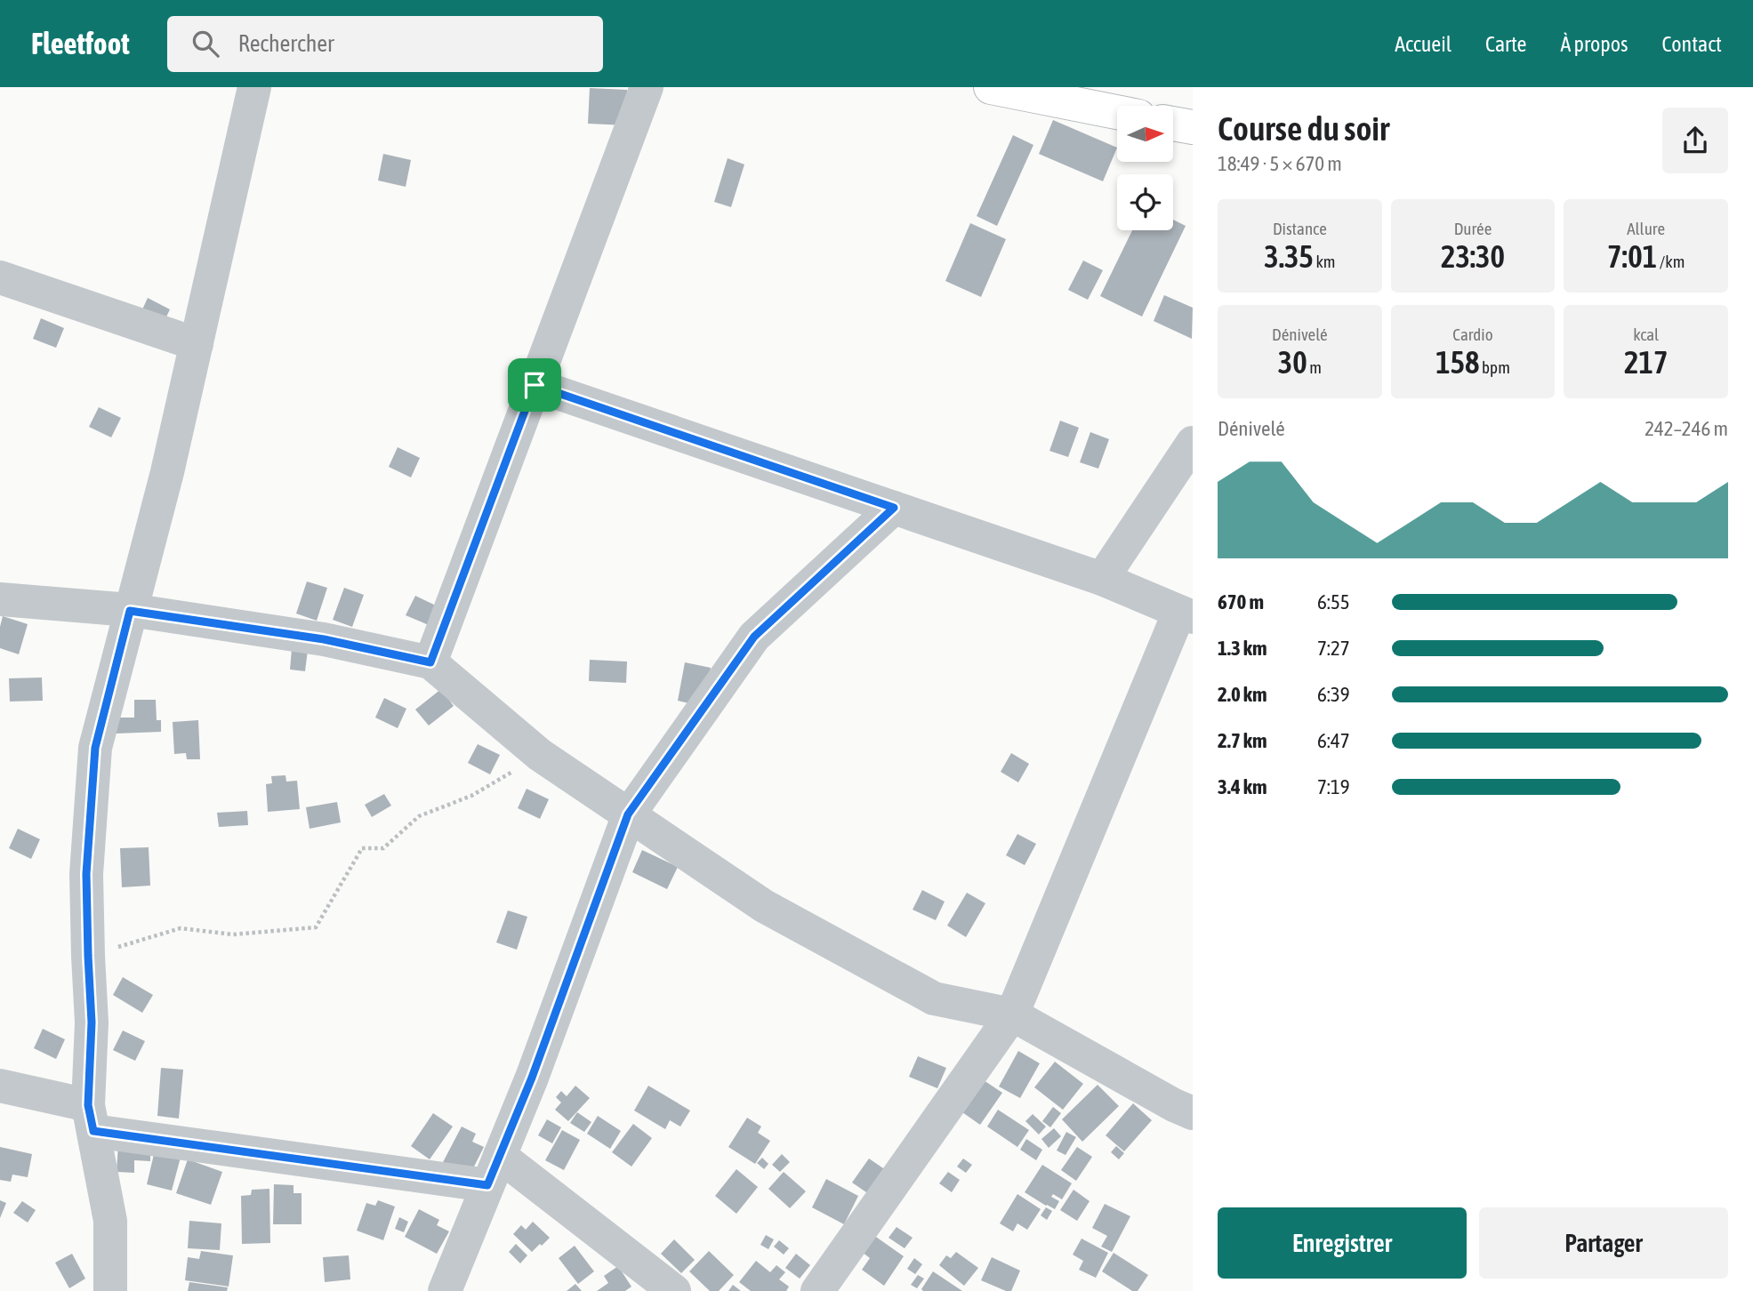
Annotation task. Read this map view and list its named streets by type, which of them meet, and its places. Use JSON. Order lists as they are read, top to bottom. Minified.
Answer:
{"north":"right","page":{"header":"Fleetfoot","search":"Rechercher","nav":["Accueil","Carte","À propos","Contact"],"heading":["Course du soir","18:49 · 5 × 670 m"],"stats":[["Distance","3.35 km"],["Durée","23:30"],["Allure","7:01 /km"],["Dénivelé","30 m"],["Cardio","158 bpm"],["kcal","217"]],"chart":["Dénivelé","242–246 m"],"list":[{"name":"670 m","note":"6:55"},{"name":"1.3 km","note":"7:27"},{"name":"2.0 km","note":"6:39"},{"name":"2.7 km","note":"6:47"},{"name":"3.4 km","note":"7:19"}],"buttons":["Enregistrer","Partager"]}}
